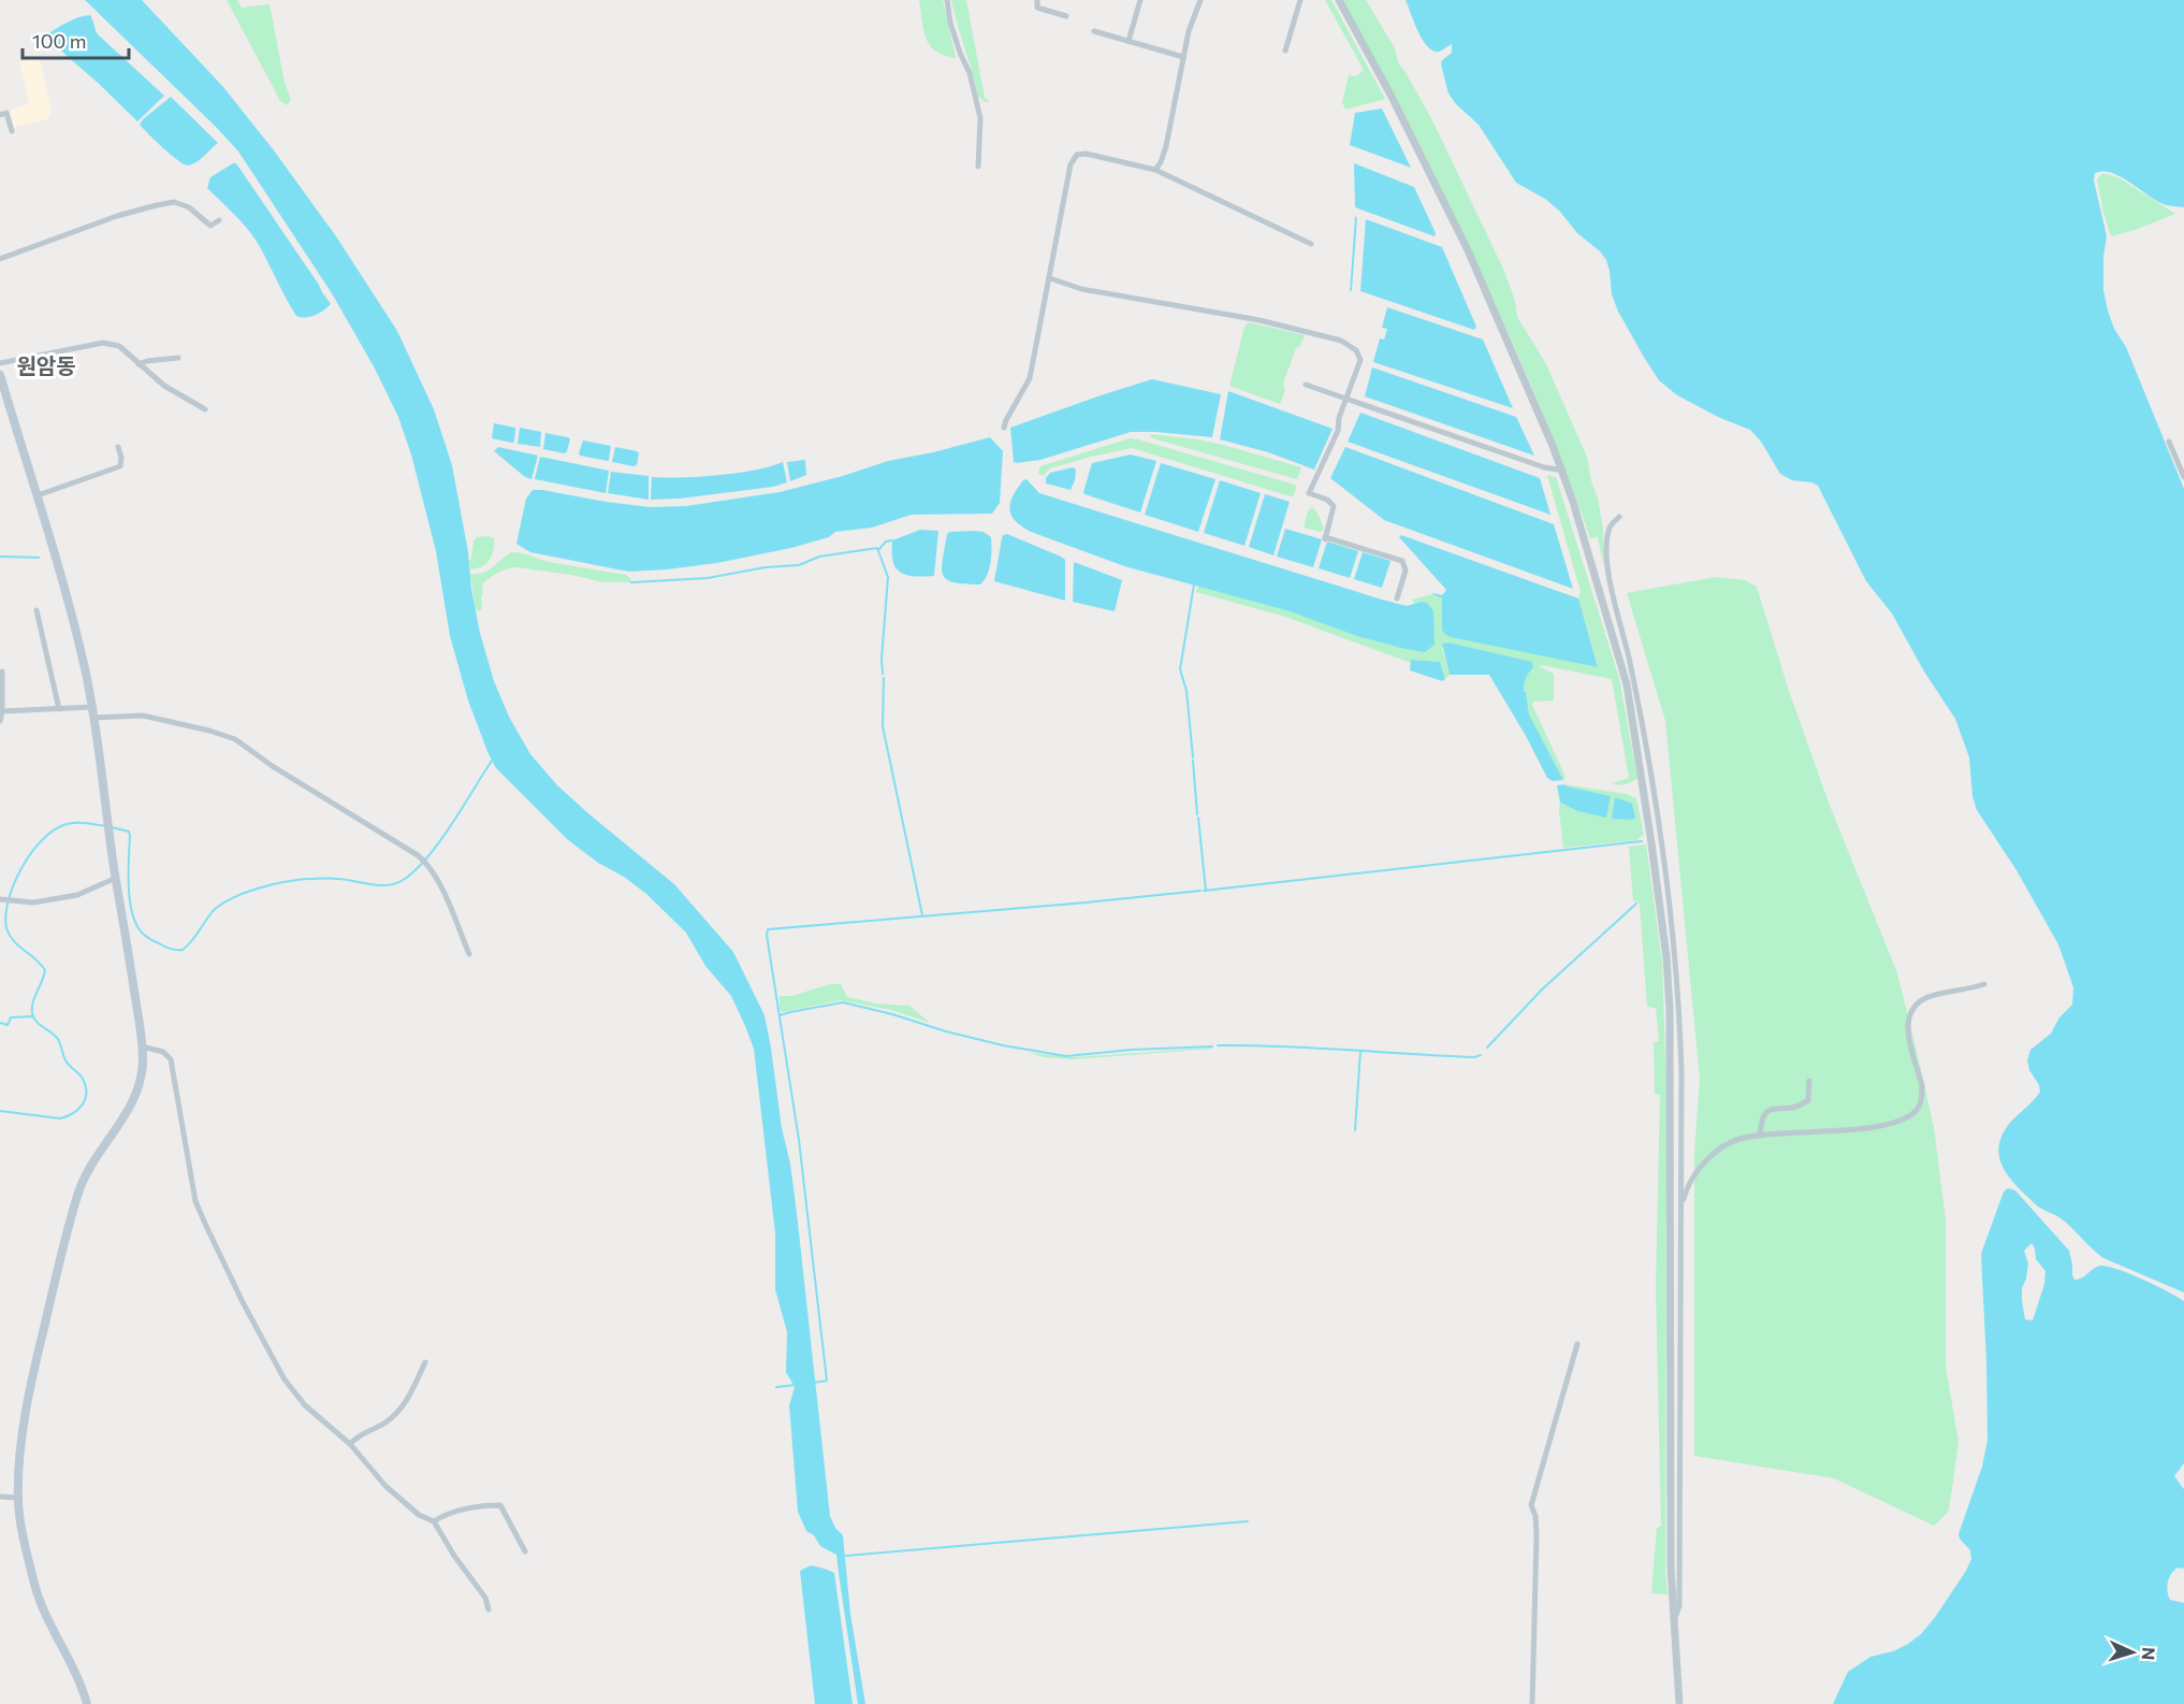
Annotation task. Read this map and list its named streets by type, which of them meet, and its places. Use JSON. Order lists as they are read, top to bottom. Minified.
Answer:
{"districts":["원암동"],"scale_bar":"100 m","north":"right"}
